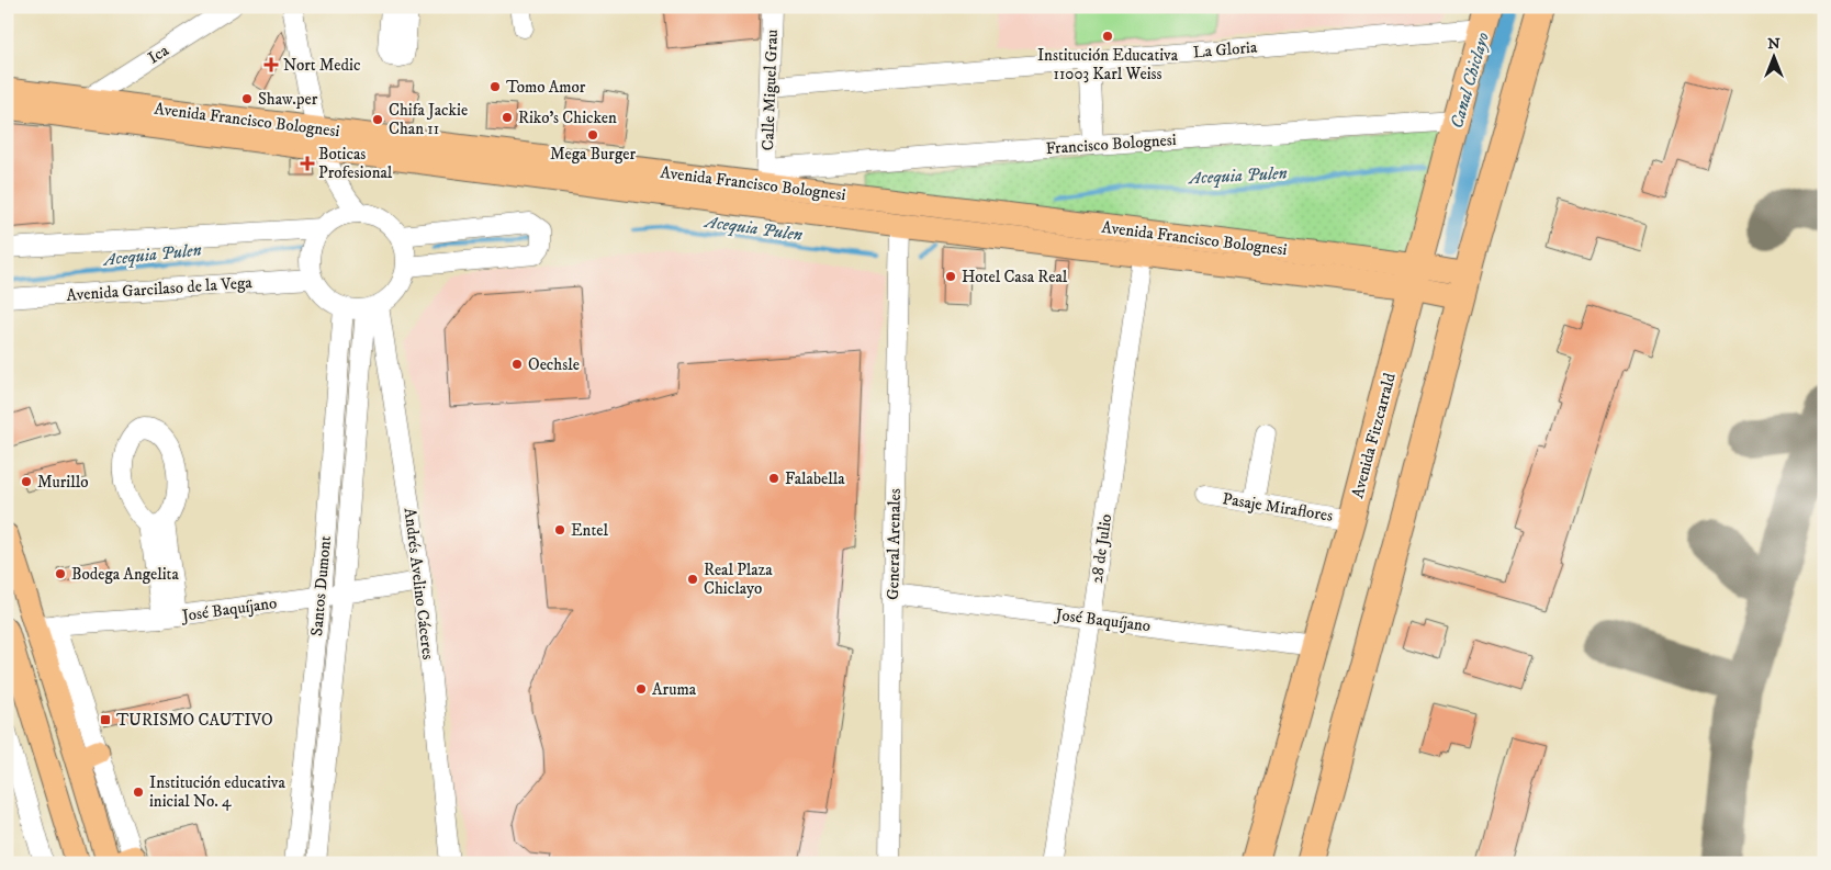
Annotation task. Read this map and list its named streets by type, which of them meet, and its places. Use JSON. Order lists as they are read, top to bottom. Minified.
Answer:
{"streets":{"highway":["Avenida Fitzcarrald"],"main road":["Avenida Francisco Bolognesi"],"street":["La Gloria","Ica","Calle Miguel Grau","Francisco Bolognesi","Avenida Garcilaso de la Vega","Pasaje Miraflores","General Arenales","28 de Julio","Andrés Avelino Cáceres","Santos Dumont","José Baquíjano"]},"crossings":[["La Gloria","Calle Miguel Grau"],["La Gloria","Avenida Fitzcarrald"],["Ica","Avenida Francisco Bolognesi"],["Calle Miguel Grau","Avenida Francisco Bolognesi"],["Calle Miguel Grau","Francisco Bolognesi"],["Avenida Francisco Bolognesi","Francisco Bolognesi"],["Avenida Francisco Bolognesi","Avenida Fitzcarrald"],["Avenida Francisco Bolognesi","General Arenales"],["Avenida Francisco Bolognesi","28 de Julio"],["Francisco Bolognesi","Avenida Fitzcarrald"],["Avenida Garcilaso de la Vega","Andrés Avelino Cáceres"],["Avenida Garcilaso de la Vega","Santos Dumont"],["Avenida Fitzcarrald","Pasaje Miraflores"],["Avenida Fitzcarrald","José Baquíjano"],["General Arenales","José Baquíjano"],["28 de Julio","José Baquíjano"],["Andrés Avelino Cáceres","Santos Dumont"],["Andrés Avelino Cáceres","José Baquíjano"],["Santos Dumont","José Baquíjano"]],"water":["Canal Chiclayo","Acequia Pulen"],"places":{"other":["Institución Educativa 11003 Karl Weiss","Tomo Amor","Shaw.per","Riko's Chicken","Chifa Jackie Chan 11","Mega Burger","Hotel Casa Real","Oechsle","Falabella","Murillo","Entel","Bodega Angelita","Real Plaza Chiclayo","Aruma","Institución educativa inicial No. 4"],"health":["Nort Medic","Boticas Profesional"],"transit":["TURISMO CAUTIVO"]},"north":"top"}
